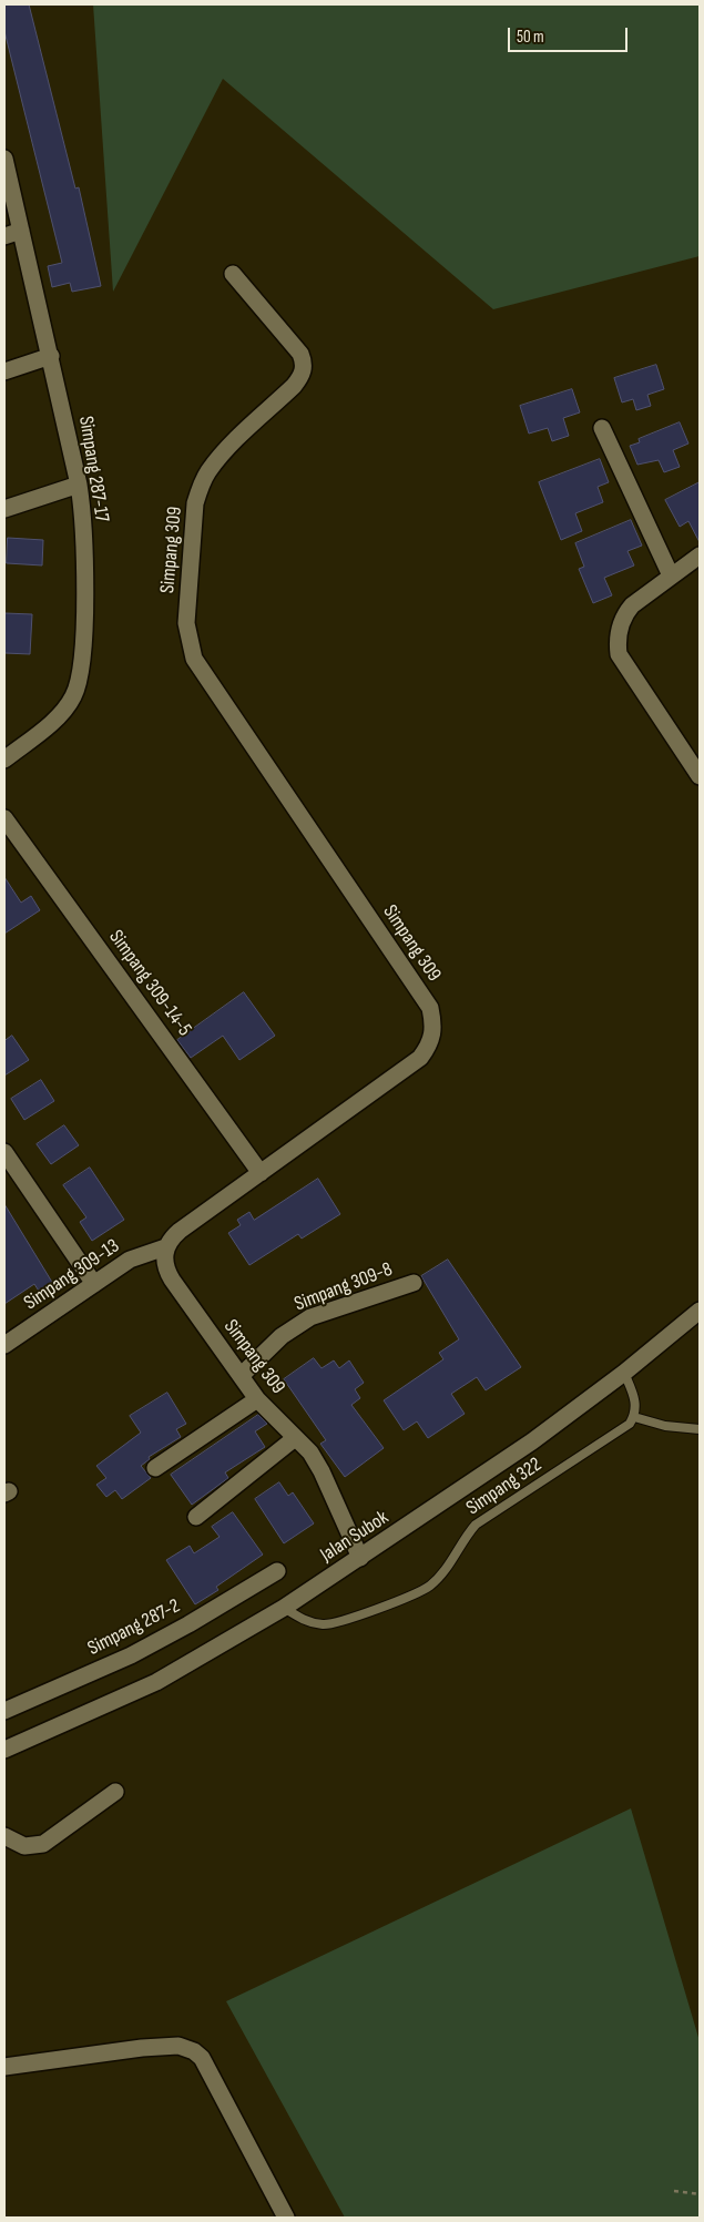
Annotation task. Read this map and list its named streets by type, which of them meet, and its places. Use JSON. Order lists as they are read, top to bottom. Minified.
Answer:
{"streets":{"street":["Simpang 287-17","Simpang 309","Simpang 309-14-5","Simpang 309-13","Simpang 309-8","Jalan Subok","Simpang 287-2"],"lane":["Simpang 322"]},"crossings":[["Simpang 309","Simpang 309-14-5"],["Simpang 309","Simpang 309-13"],["Simpang 309","Simpang 309-8"],["Simpang 309","Jalan Subok"],["Simpang 322","Jalan Subok"]],"scale_bar":"50 m"}
